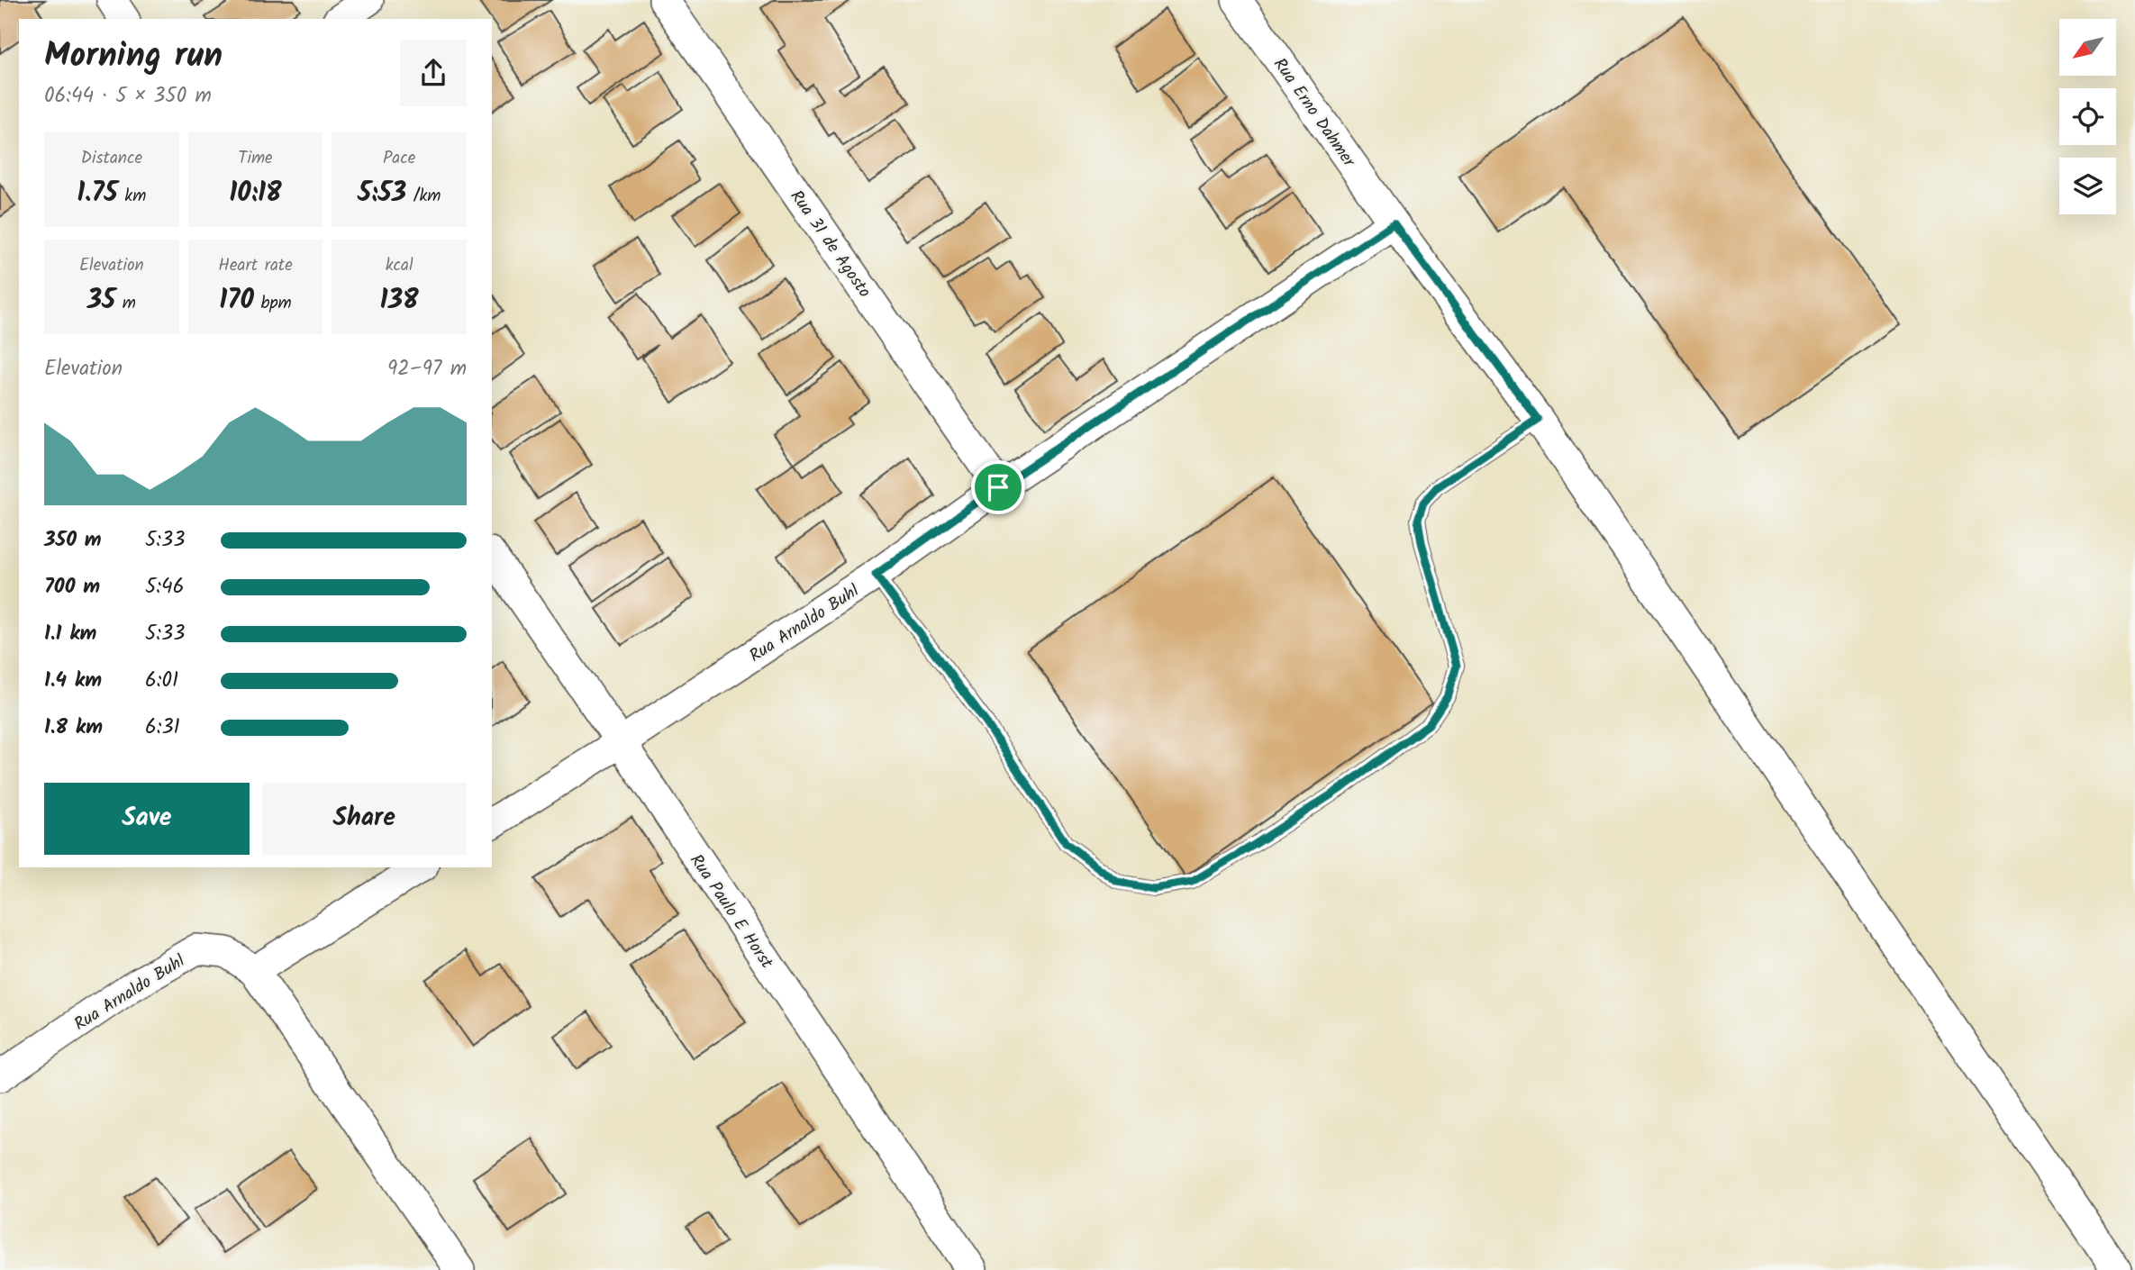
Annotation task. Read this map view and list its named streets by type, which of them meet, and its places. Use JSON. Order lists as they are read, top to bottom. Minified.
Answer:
{"streets":{"street":["Rua Erno Dahmer","Rua 31 de Agosto","Rua Arnaldo Buhl","Rua Paulo E Horst"]},"crossings":[["Rua Erno Dahmer","Rua Arnaldo Buhl"],["Rua 31 de Agosto","Rua Arnaldo Buhl"],["Rua Arnaldo Buhl","Rua Paulo E Horst"]],"north":"bottom left","page":{"heading":["Morning run","06:44 · 5 × 350 m"],"stats":[["Distance","1.75 km"],["Time","10:18"],["Pace","5:53 /km"],["Elevation","35 m"],["Heart rate","170 bpm"],["kcal","138"]],"chart":["Elevation","92–97 m"],"list":[{"name":"350 m","note":"5:33"},{"name":"700 m","note":"5:46"},{"name":"1.1 km","note":"5:33"},{"name":"1.4 km","note":"6:01"},{"name":"1.8 km","note":"6:31"}],"buttons":["Save","Share"]}}
